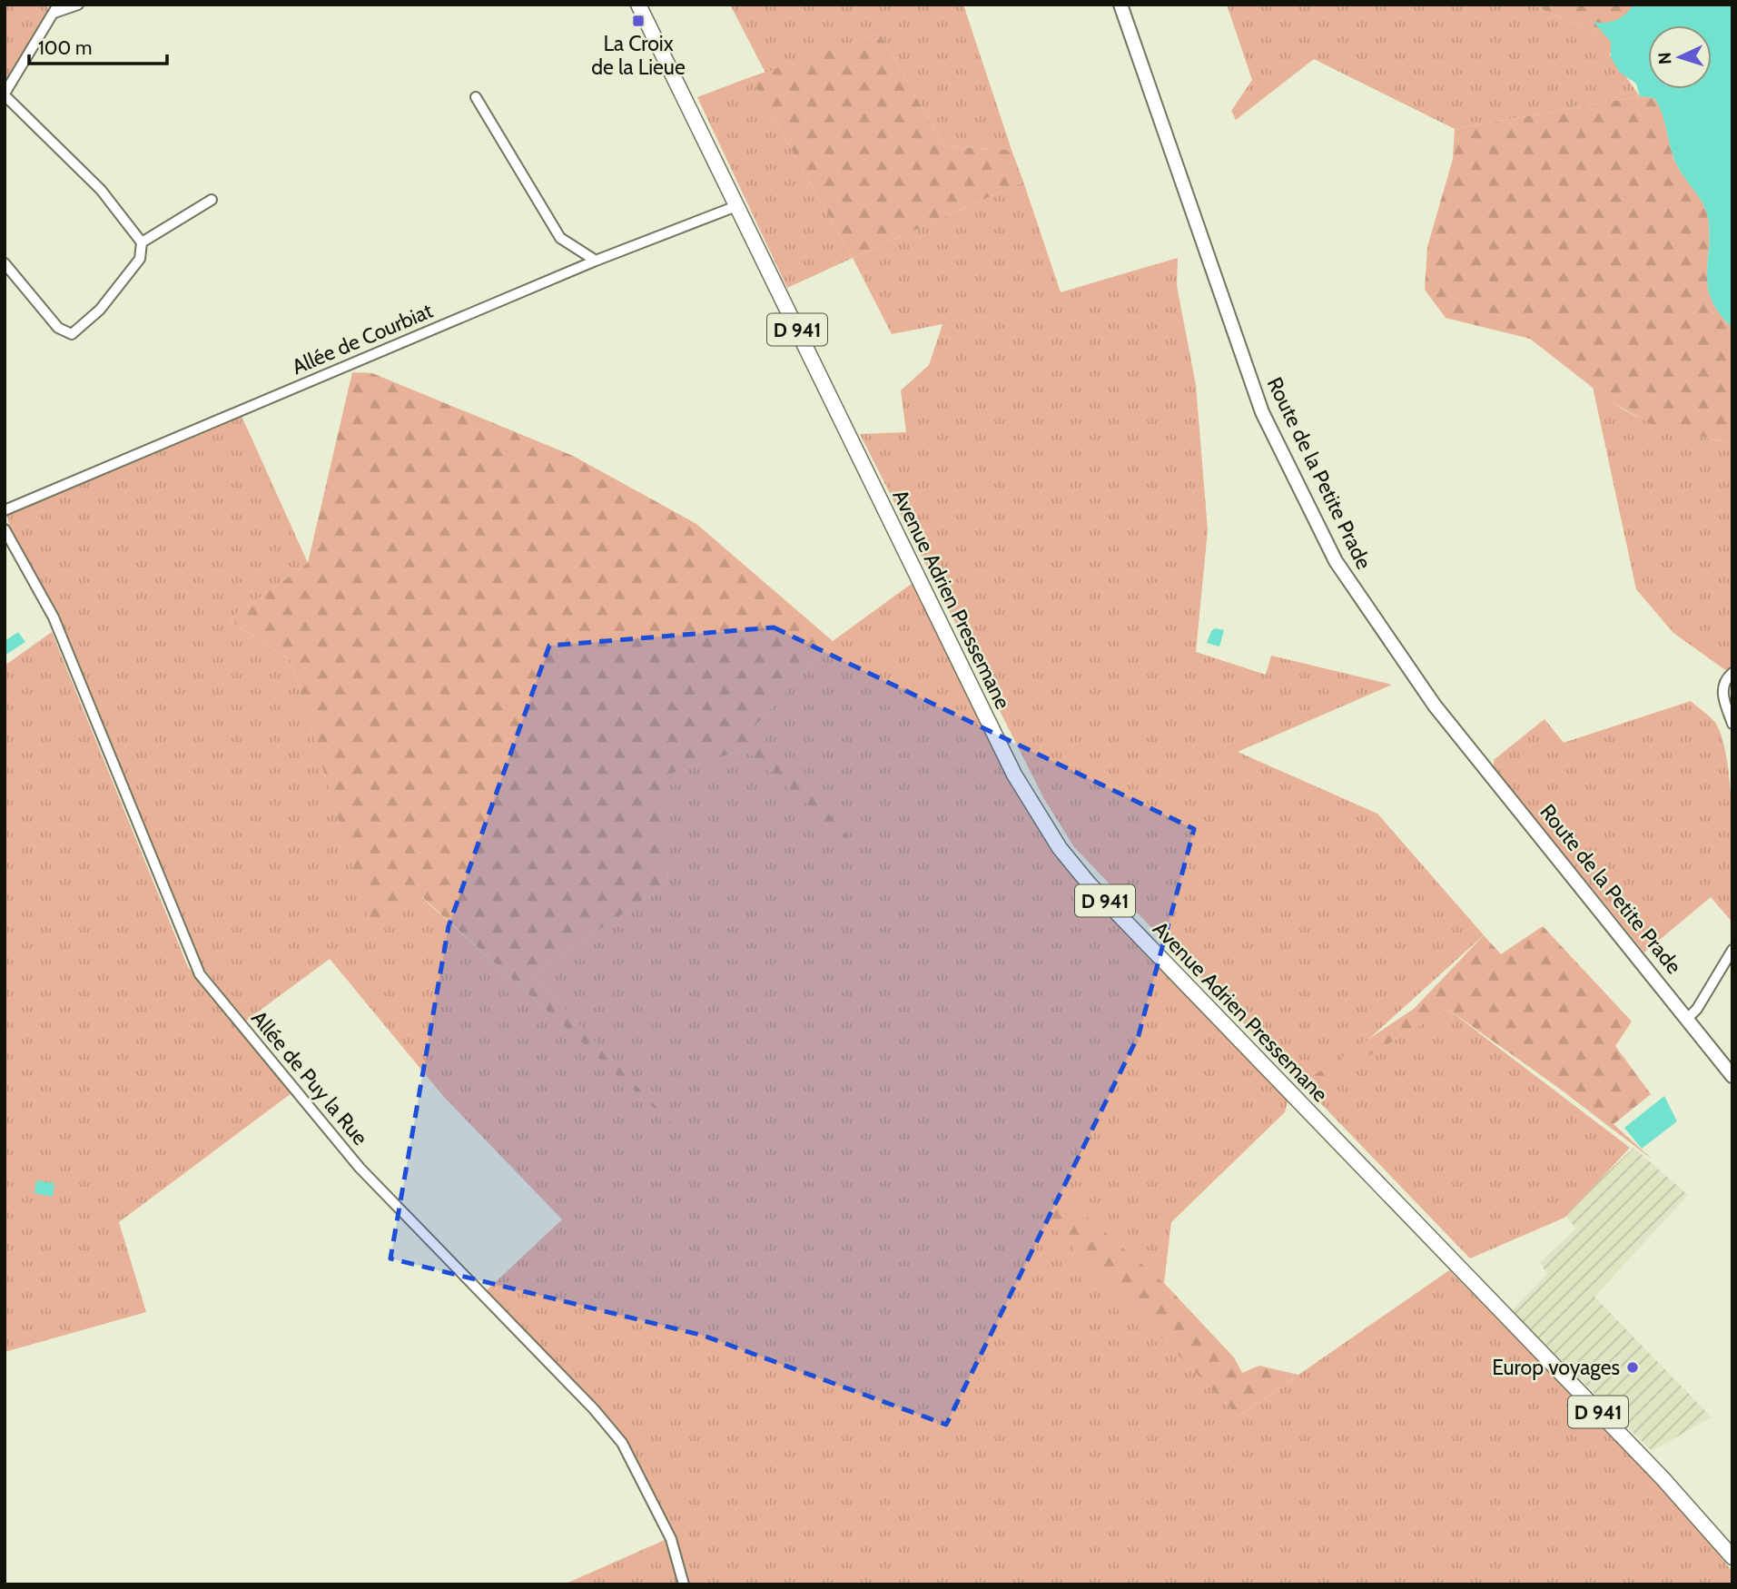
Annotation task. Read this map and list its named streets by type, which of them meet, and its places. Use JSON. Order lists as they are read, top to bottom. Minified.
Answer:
{"streets":{"main road":["D 941","Avenue Adrien Pressemane"],"street":["Allée de Courbiat","Route de la Petite Prade","Allée de Puy la Rue"]},"crossings":[["D 941","Allée de Courbiat"],["D 941","Avenue Adrien Pressemane"],["Allée de Courbiat","Avenue Adrien Pressemane"]],"places":{"transit":["La Croix de la Lieue"],"other":["Europ voyages"]},"scale_bar":"100 m","north":"left"}
